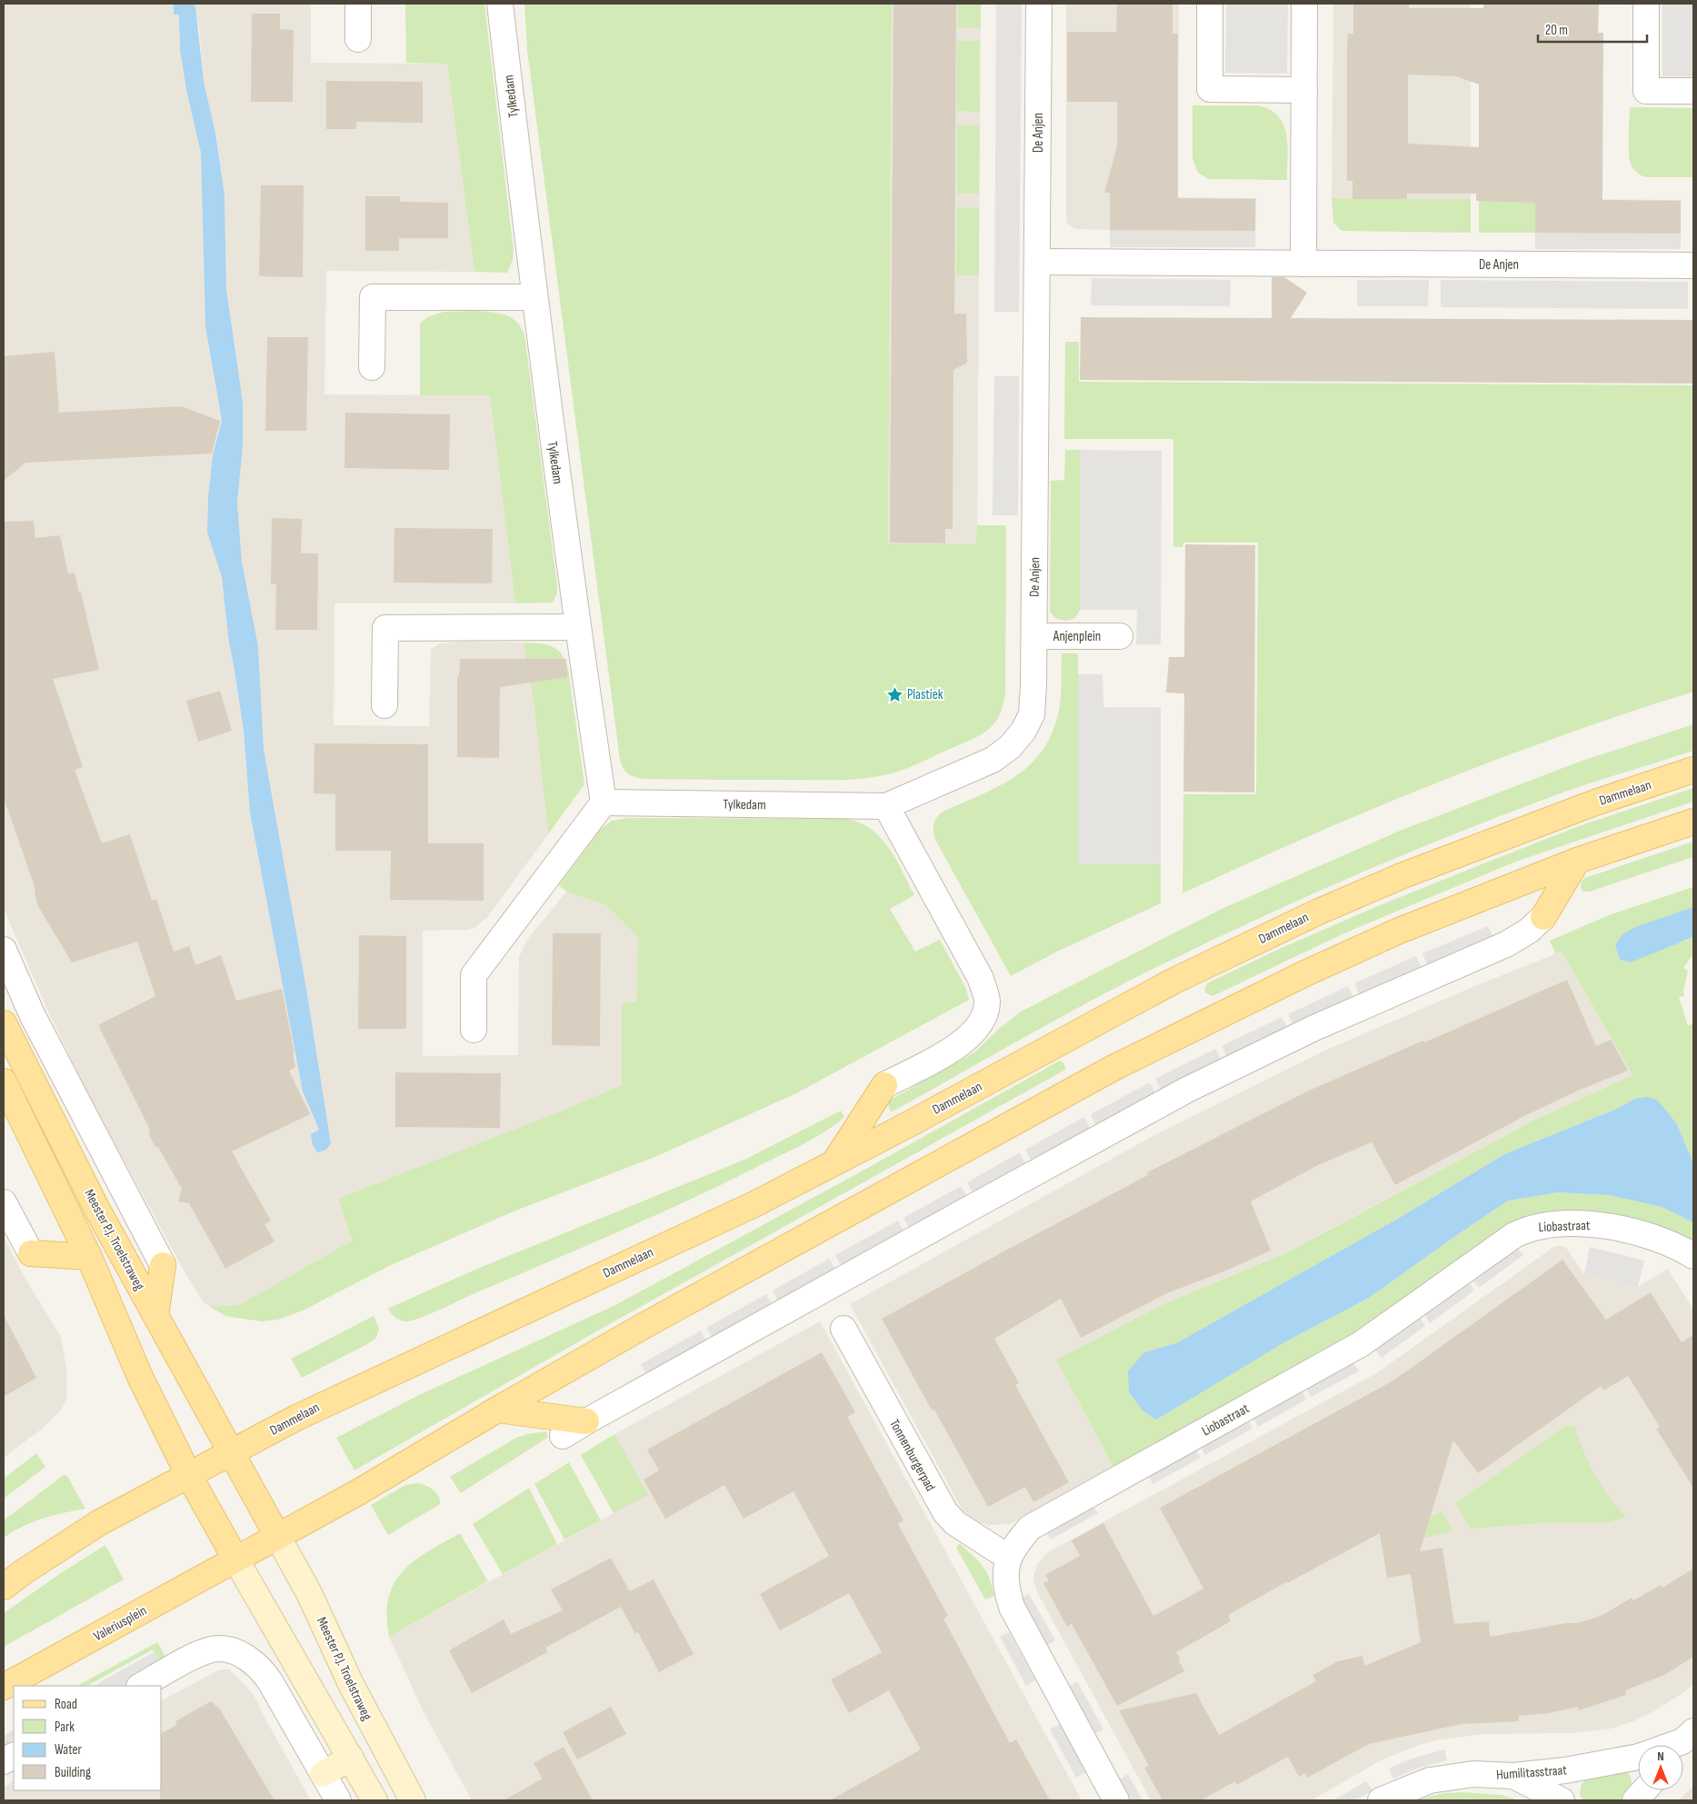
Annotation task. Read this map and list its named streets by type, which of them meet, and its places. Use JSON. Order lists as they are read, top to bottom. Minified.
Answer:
{"streets":{"main road":["Dammelaan","Meester P.J. Troelstraweg","Valeriusplein"],"street":["Tylkedam","De Anjen","Anjenplein","Liobastraat","Tonnenburgerpad","Humilitasstraat"]},"crossings":[["Tylkedam","De Anjen"],["De Anjen","Anjenplein"],["Dammelaan","Meester P.J. Troelstraweg"],["Liobastraat","Tonnenburgerpad"],["Meester P.J. Troelstraweg","Valeriusplein"]],"places":{"place":["Plastiek"]},"legend":["Road","Park","Water","Building"],"scale_bar":"20 m","north":"top"}
